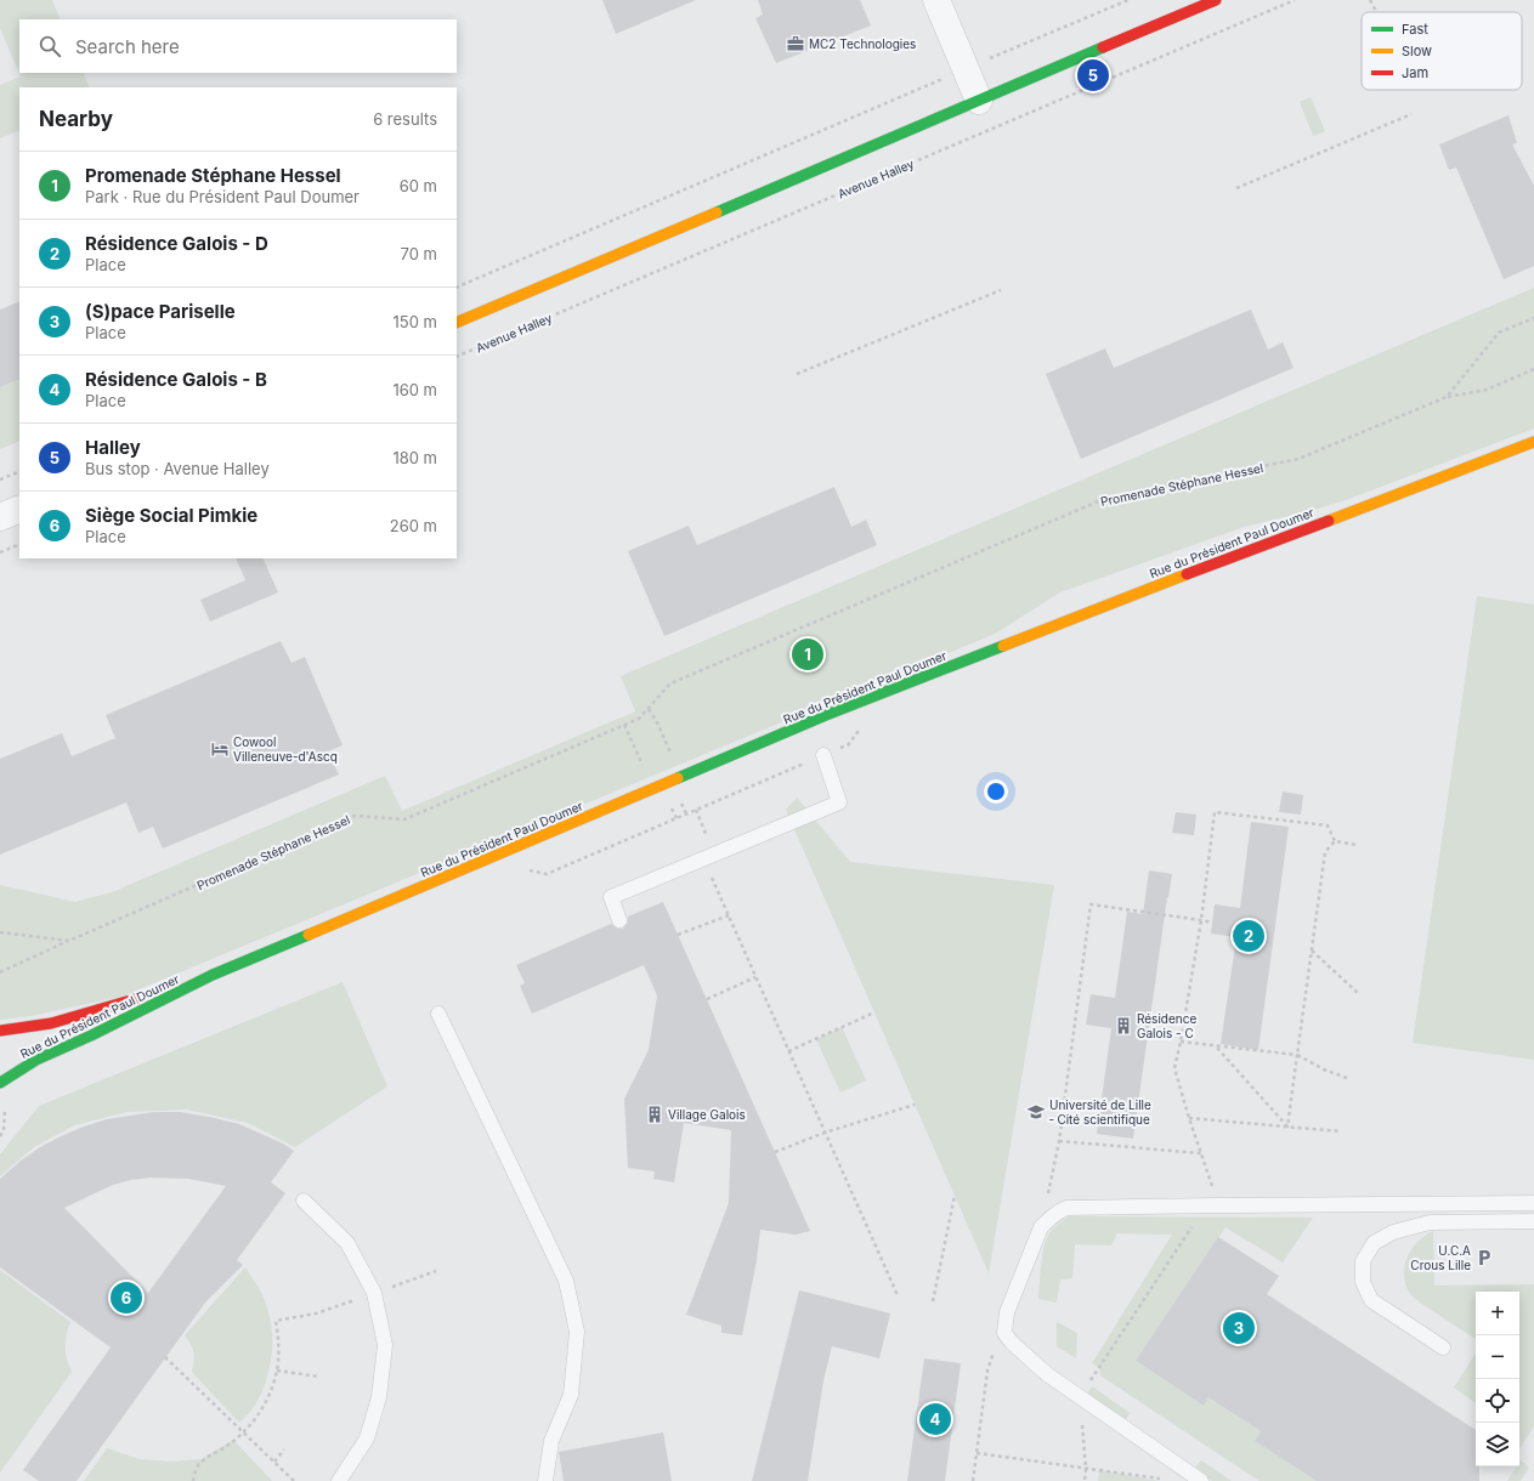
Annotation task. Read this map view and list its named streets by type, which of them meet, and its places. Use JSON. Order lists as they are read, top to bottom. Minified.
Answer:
{"streets":{"main road":["Rue du Président Paul Doumer"],"path":["Avenue Halley","Promenade Stéphane Hessel"]},"places":{"office":["MC2 Technologies"],"hotel":["Cowool Villeneuve-d'Ascq"],"building":["Résidence Galois - C","Village Galois"],"school or university":["Université de Lille ‐ Cité scientifique"],"parking":["U.C.A Crous Lille"]},"legend":["Fast","Slow","Jam"],"page":{"search":"Search here","pins":["5","1","2","6","3","4"],"heading":["Nearby","6 results"],"list":[{"mark":"1","name":"Promenade Stéphane Hessel","note":"Park · Rue du Président Paul Doumer","value":"60 m"},{"mark":"2","name":"Résidence Galois - D","note":"Place","value":"70 m"},{"mark":"3","name":"(S)pace Pariselle","note":"Place","value":"150 m"},{"mark":"4","name":"Résidence Galois - B","note":"Place","value":"160 m"},{"mark":"5","name":"Halley","note":"Bus stop · Avenue Halley","value":"180 m"},{"mark":"6","name":"Siège Social Pimkie","note":"Place","value":"260 m"}],"map_buttons":["+","−"]}}
